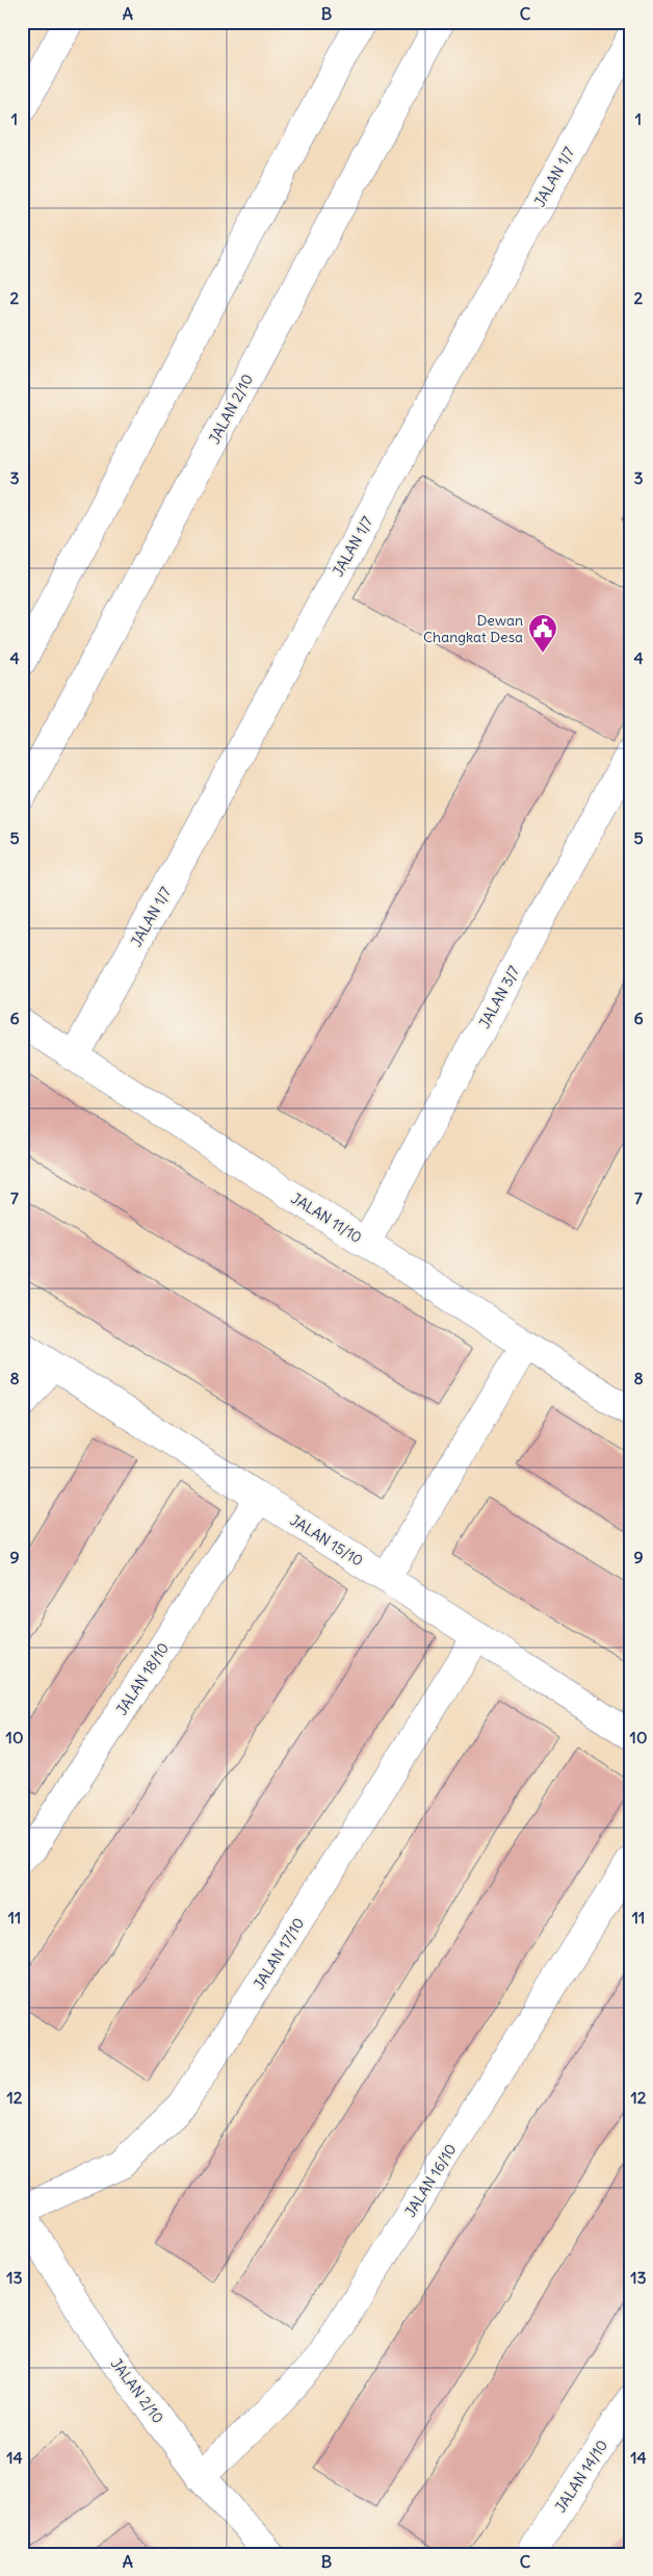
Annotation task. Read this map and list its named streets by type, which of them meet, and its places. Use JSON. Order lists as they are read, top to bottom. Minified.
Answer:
{"streets":{"street":["JALAN 1/7","JALAN 2/10","JALAN 3/7","JALAN 11/10","JALAN 15/10","JALAN 18/10","JALAN 17/10","JALAN 16/10","JALAN 14/10"]},"crossings":[["JALAN 1/7","JALAN 11/10"],["JALAN 2/10","JALAN 17/10"],["JALAN 2/10","JALAN 16/10"],["JALAN 3/7","JALAN 11/10"],["JALAN 15/10","JALAN 18/10"],["JALAN 15/10","JALAN 17/10"]],"places":{"public building":["Dewan Changkat Desa"]},"grid":{"columns":["A","B","C"],"rows":["1","2","3","4","5","6","7","8","9","10","11","12","13","14"]}}
